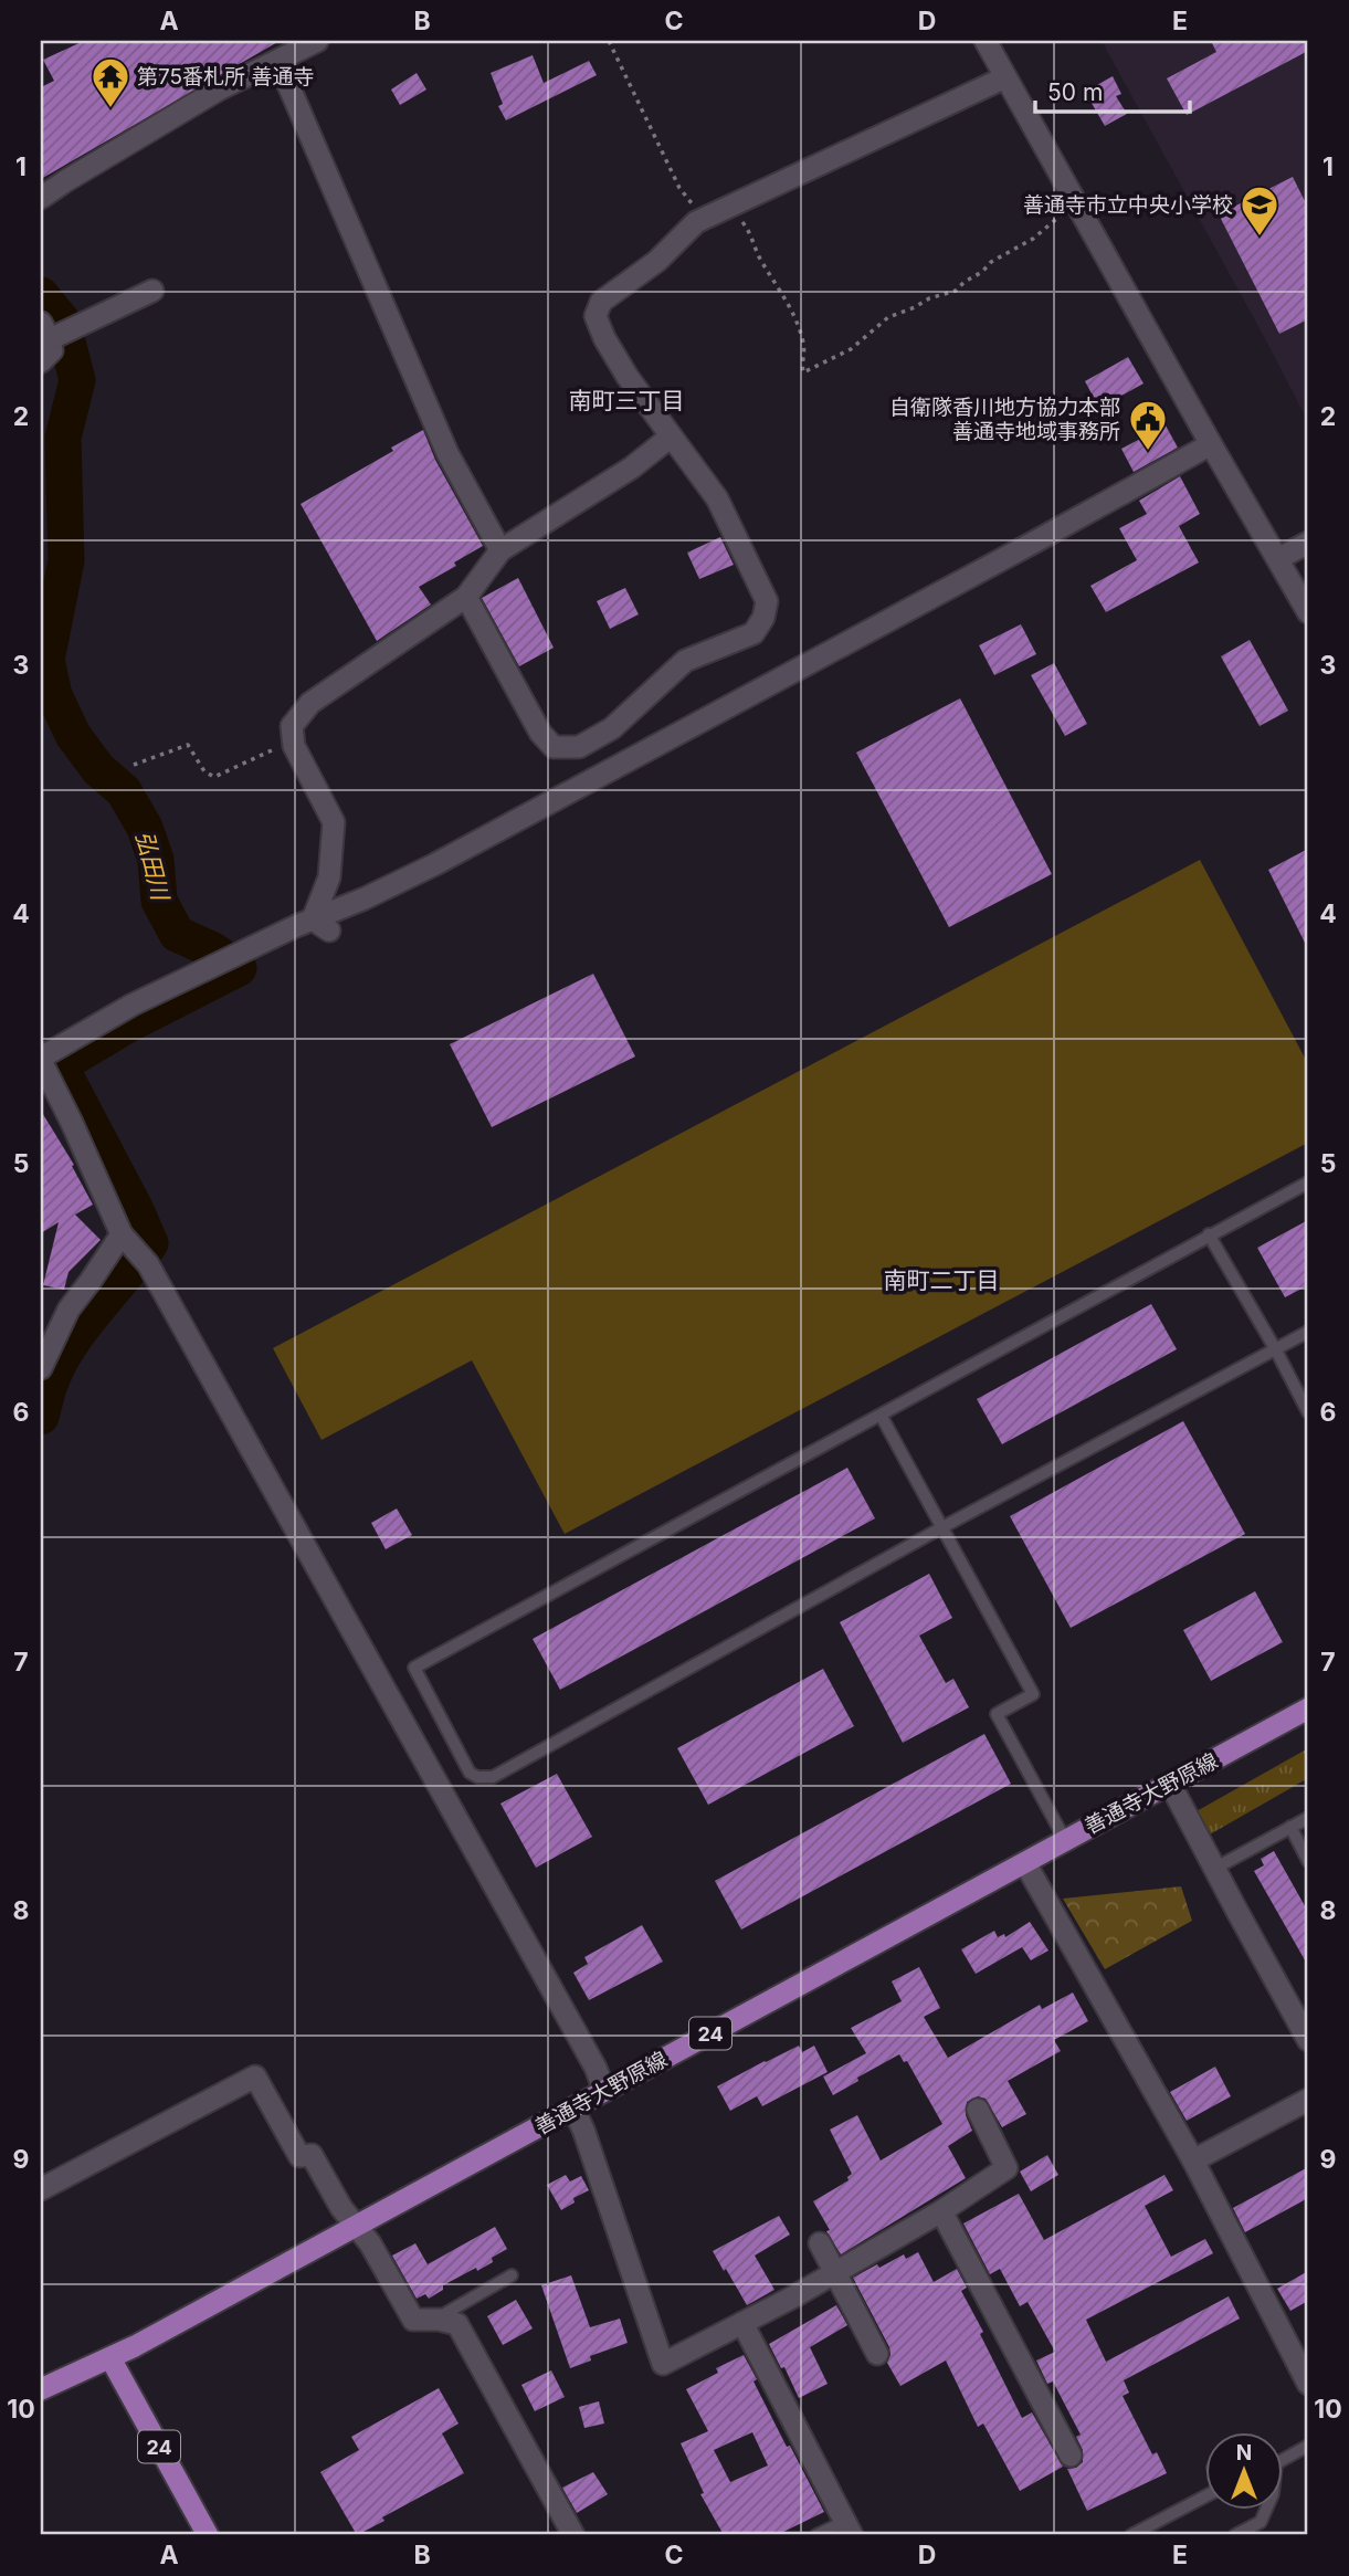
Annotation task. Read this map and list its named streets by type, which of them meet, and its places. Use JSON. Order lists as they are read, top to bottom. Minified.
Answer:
{"streets":{"main road":["善通寺大野原線","24"]},"crossings":[["善通寺大野原線","24"]],"districts":["南町三丁目","南町二丁目"],"water":["弘田川"],"places":{"temple":["第75番札所 善通寺"],"school or university":["善通寺市立中央小学校"],"public building":["自衛隊香川地方協力本部 善通寺地域事務所"]},"scale_bar":"50 m","north":"top","grid":{"columns":["A","B","C","D","E"],"rows":["1","2","3","4","5","6","7","8","9","10"]}}
